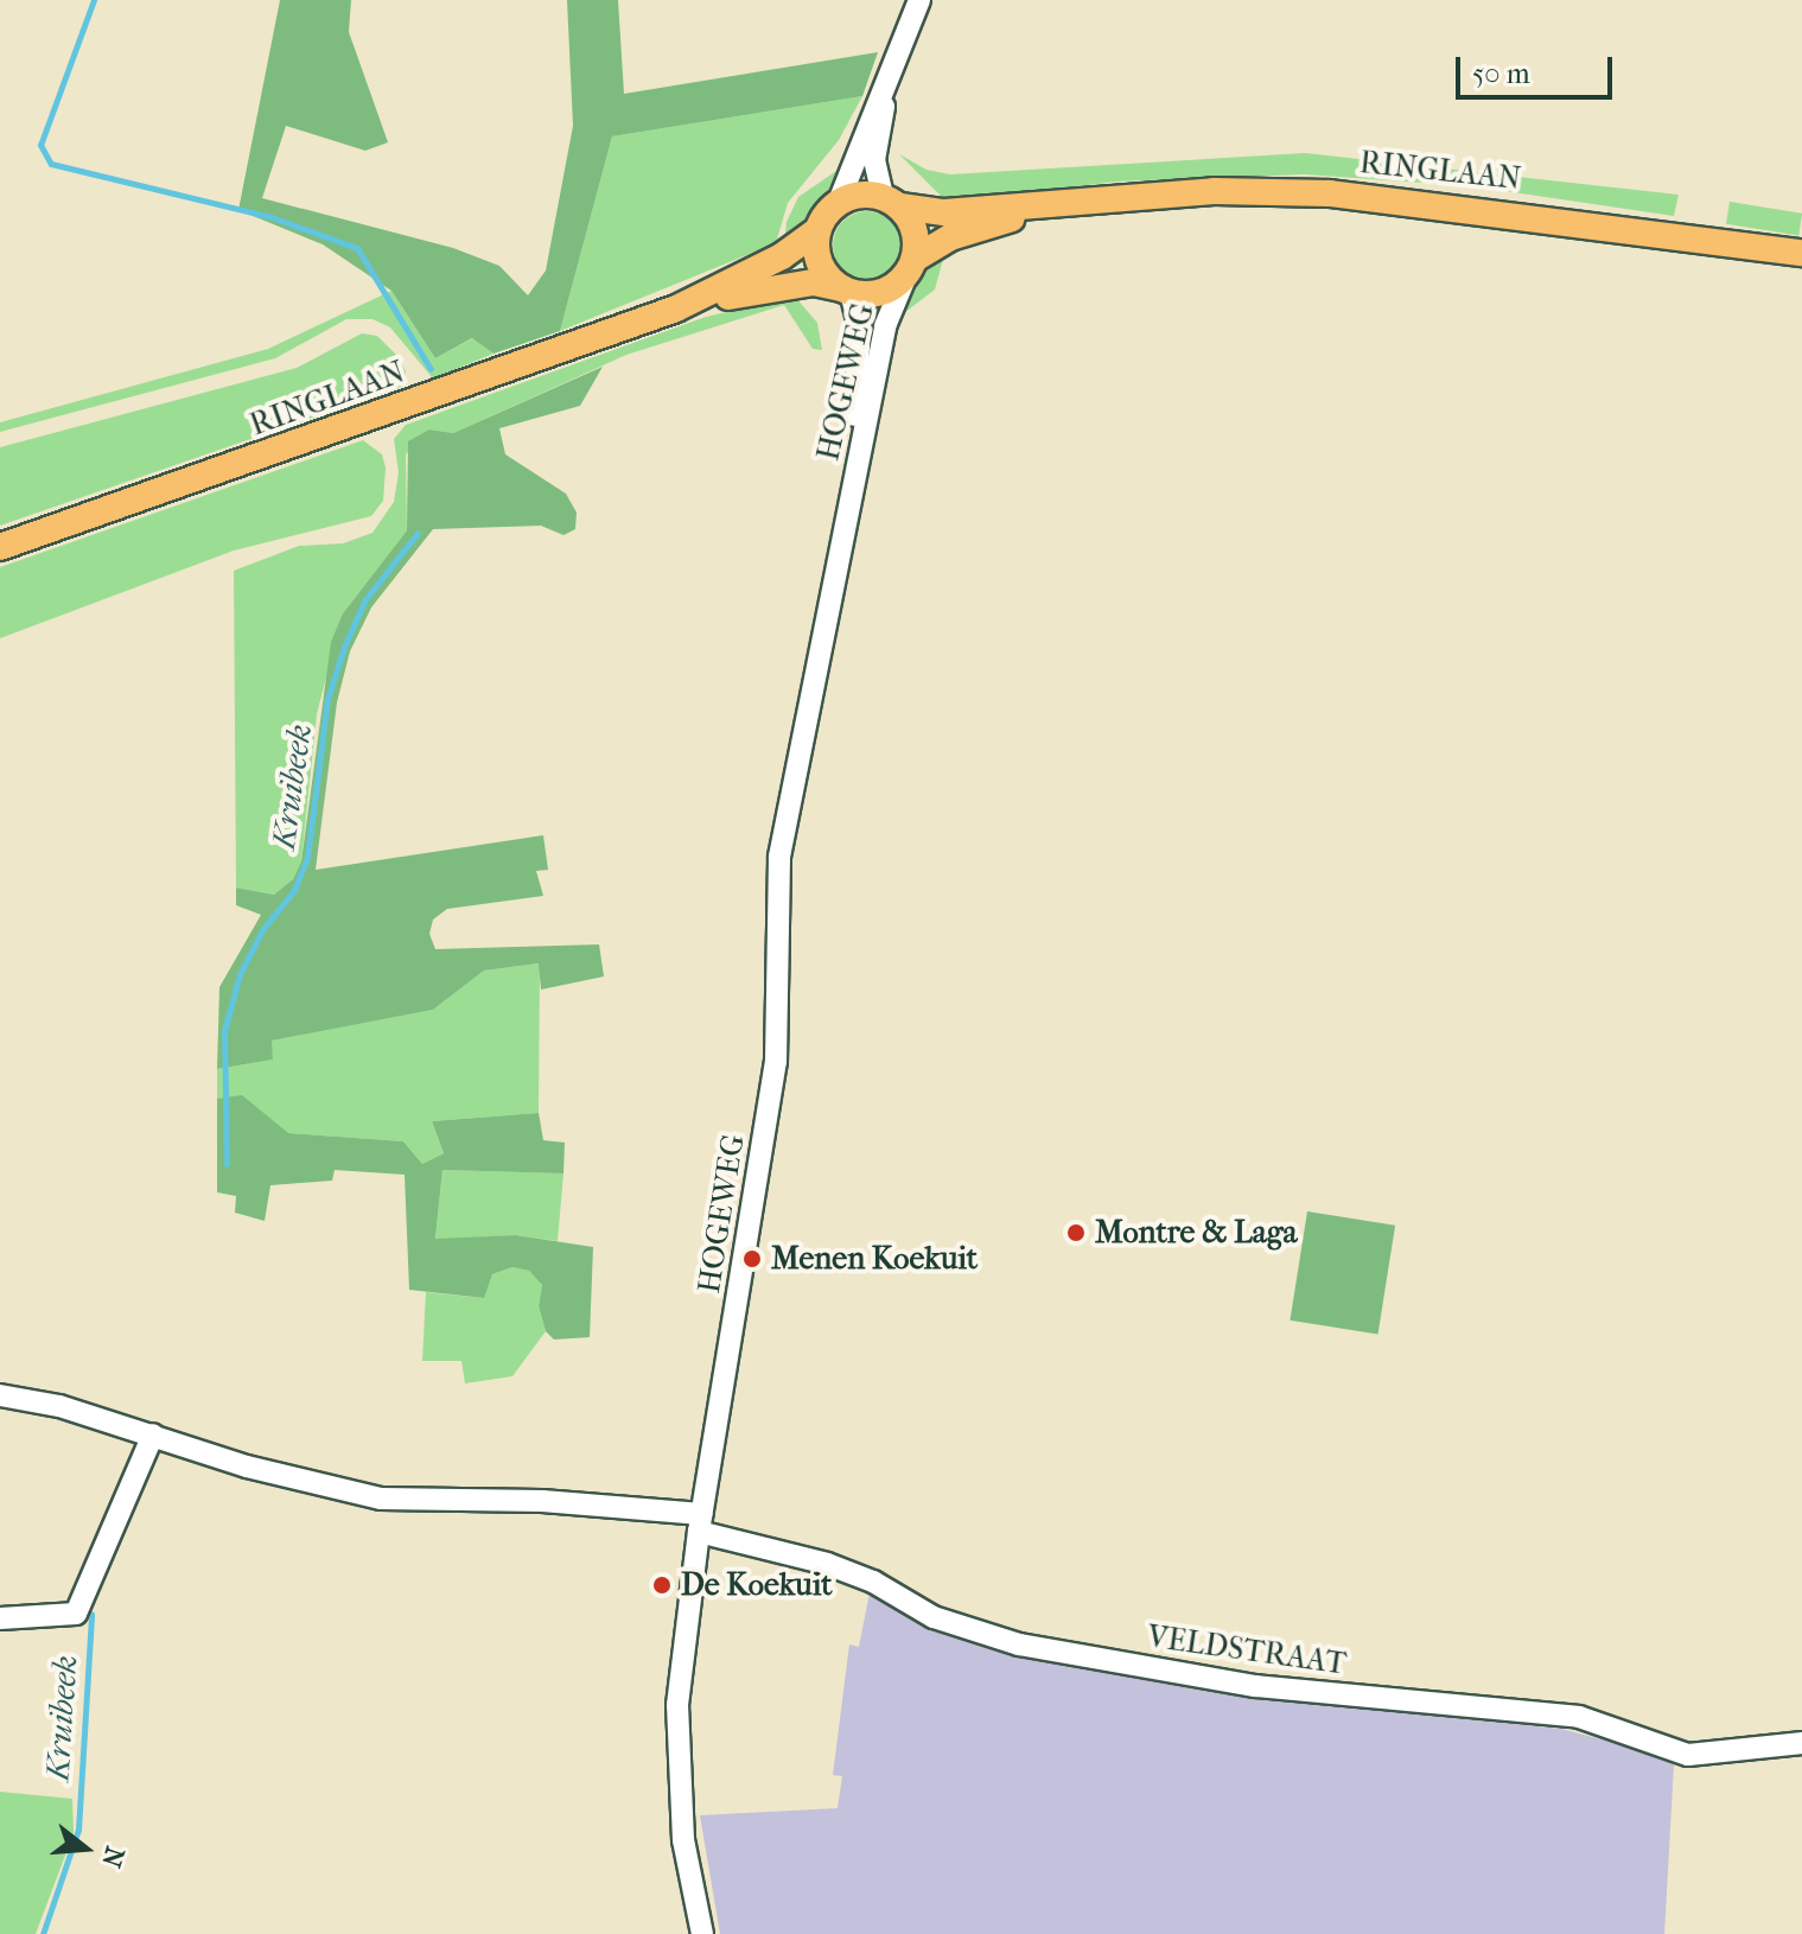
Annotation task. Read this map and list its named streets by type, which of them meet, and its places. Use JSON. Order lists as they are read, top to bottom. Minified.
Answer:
{"streets":{"main road":["RINGLAAN"],"street":["HOGEWEG","VELDSTRAAT"]},"crossings":[["RINGLAAN","HOGEWEG"],["HOGEWEG","VELDSTRAAT"]],"water":["Kruibeek"],"places":["Montre & Laga","Menen Koekuit","De Koekuit"],"scale_bar":"50 m","north":"right"}
